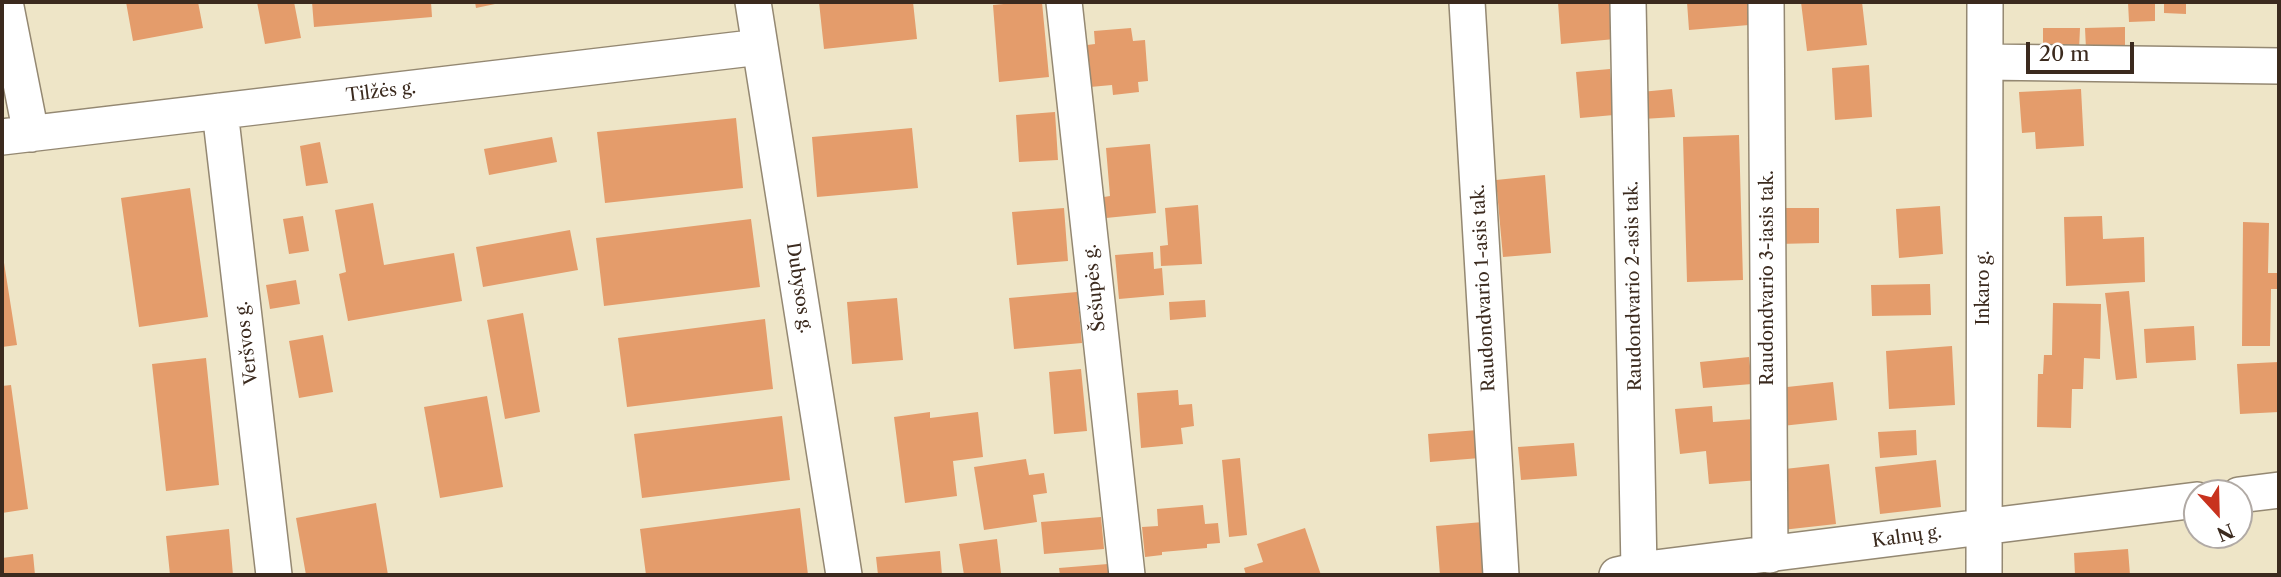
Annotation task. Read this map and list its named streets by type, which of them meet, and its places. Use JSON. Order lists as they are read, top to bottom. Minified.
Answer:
{"streets":{"street":["Tilžės g.","Raudondvario 3-iasis tak.","Raudondvario 2-asis tak.","Dubysos g.","Šešupės g.","Raudondvario 1-asis tak.","Inkaro g.","Veršvos g.","Kalnų g."]},"crossings":[["Tilžės g.","Dubysos g."],["Tilžės g.","Veršvos g."],["Raudondvario 3-iasis tak.","Kalnų g."],["Raudondvario 2-asis tak.","Kalnų g."],["Inkaro g.","Kalnų g."]],"scale_bar":"20 m","north":"bottom"}
